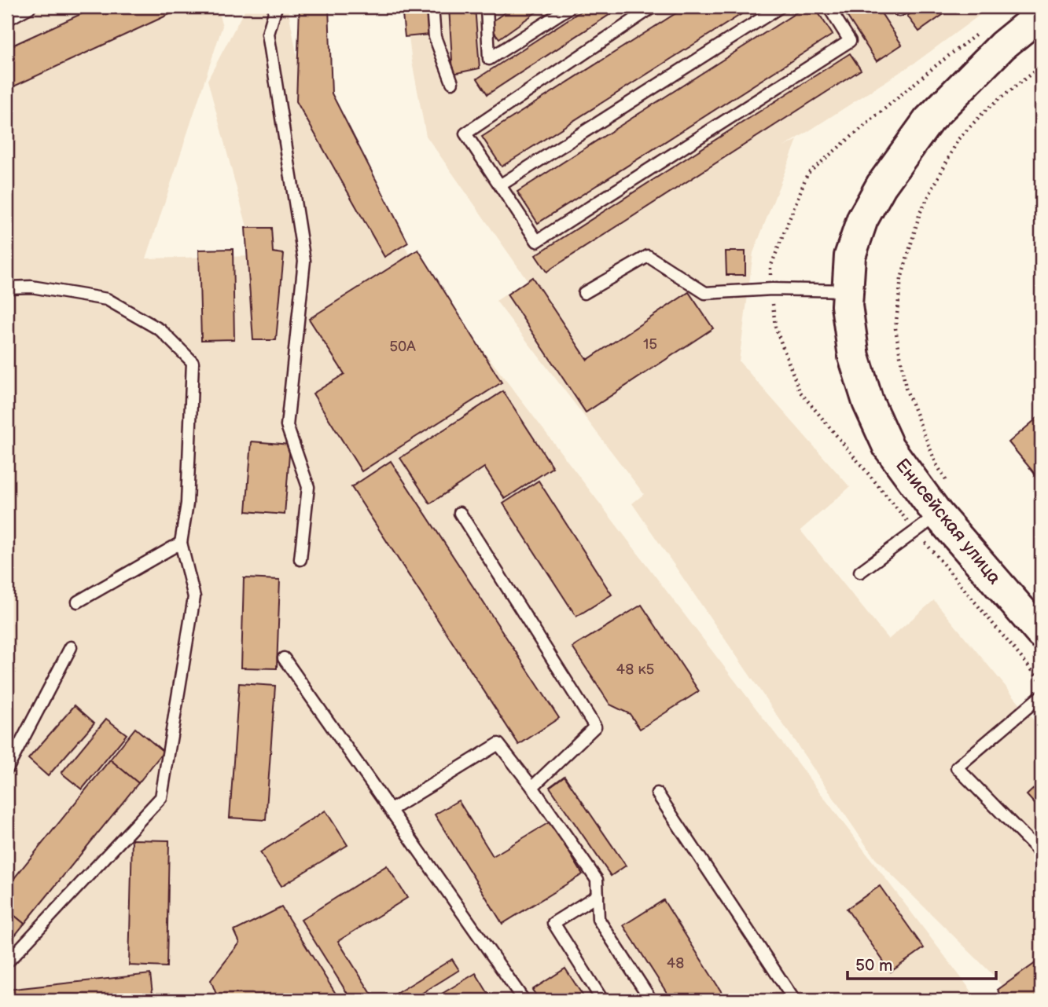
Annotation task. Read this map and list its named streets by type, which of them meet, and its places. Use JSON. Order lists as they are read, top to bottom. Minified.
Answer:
{"streets":{"street":["Енисейская улица"]},"house_numbers":["15","50А","48 к5","48"],"scale_bar":"50 m"}
